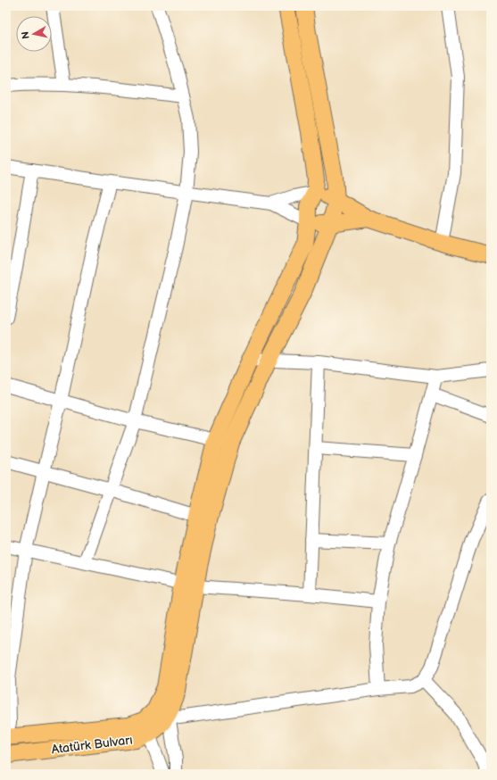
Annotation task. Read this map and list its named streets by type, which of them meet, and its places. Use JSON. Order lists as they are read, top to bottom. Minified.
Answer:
{"streets":{"main road":["Atatürk Bulvarı"]},"north":"left"}
